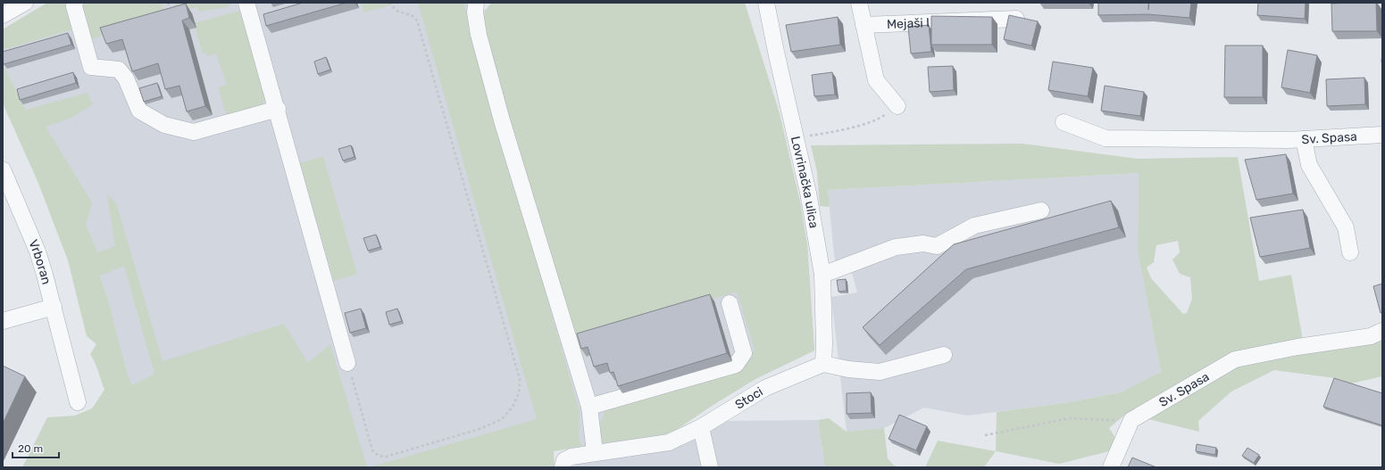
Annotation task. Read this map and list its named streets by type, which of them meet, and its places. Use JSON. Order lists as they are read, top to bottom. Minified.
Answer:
{"streets":{"street":["Mejaši I","Sv. Spasa","Lovrinačka ulica","Vrboran","Stoci"]},"crossings":[["Lovrinačka ulica","Stoci"]],"scale_bar":"20 m"}
